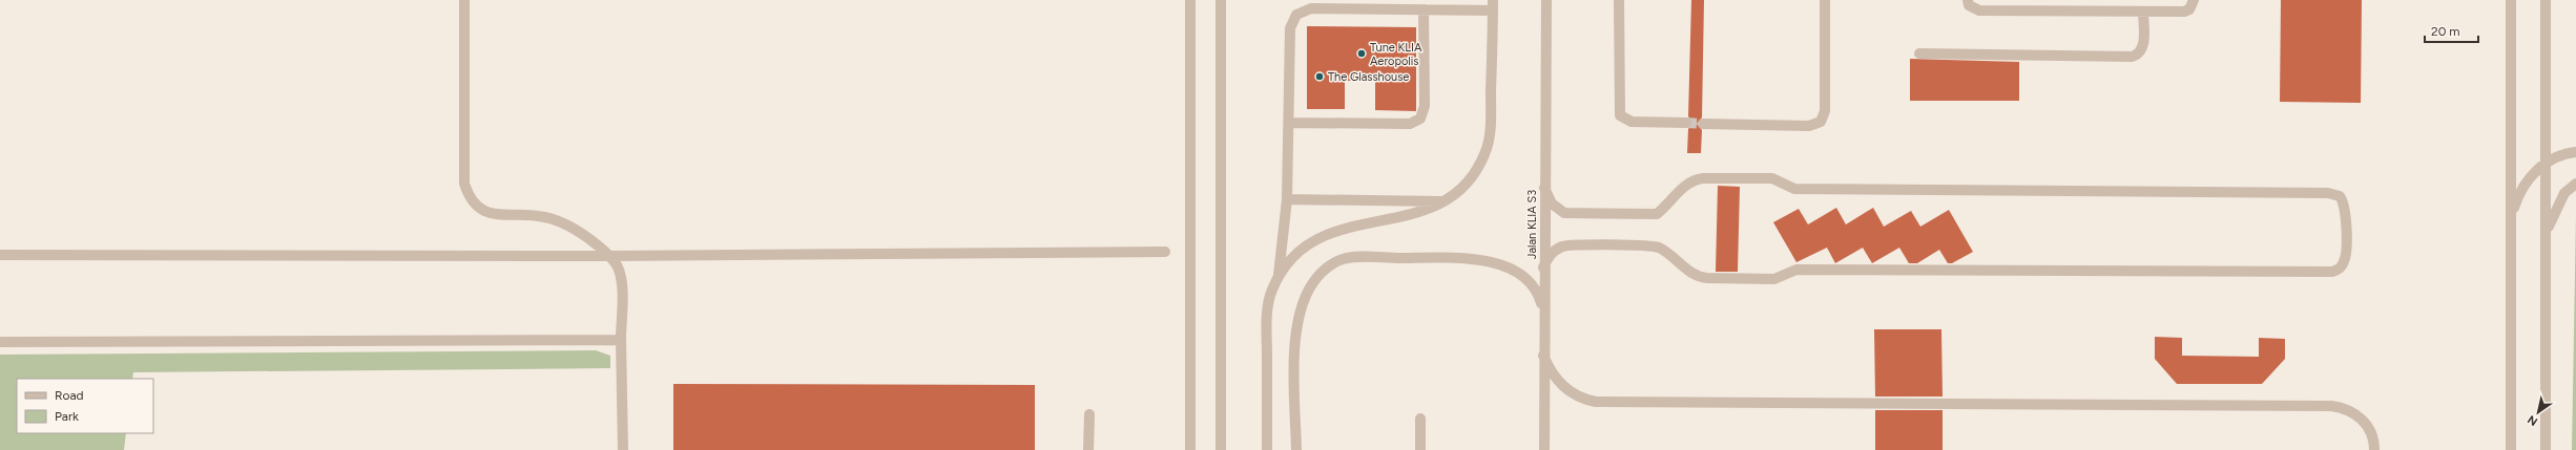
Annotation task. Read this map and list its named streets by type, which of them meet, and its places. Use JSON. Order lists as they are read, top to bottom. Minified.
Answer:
{"streets":{"street":["Jalan KLIA S3"]},"places":["Tune KLIA Aeropolis","The Glasshouse"],"legend":["Road","Park"],"scale_bar":"20 m","north":"bottom left"}
